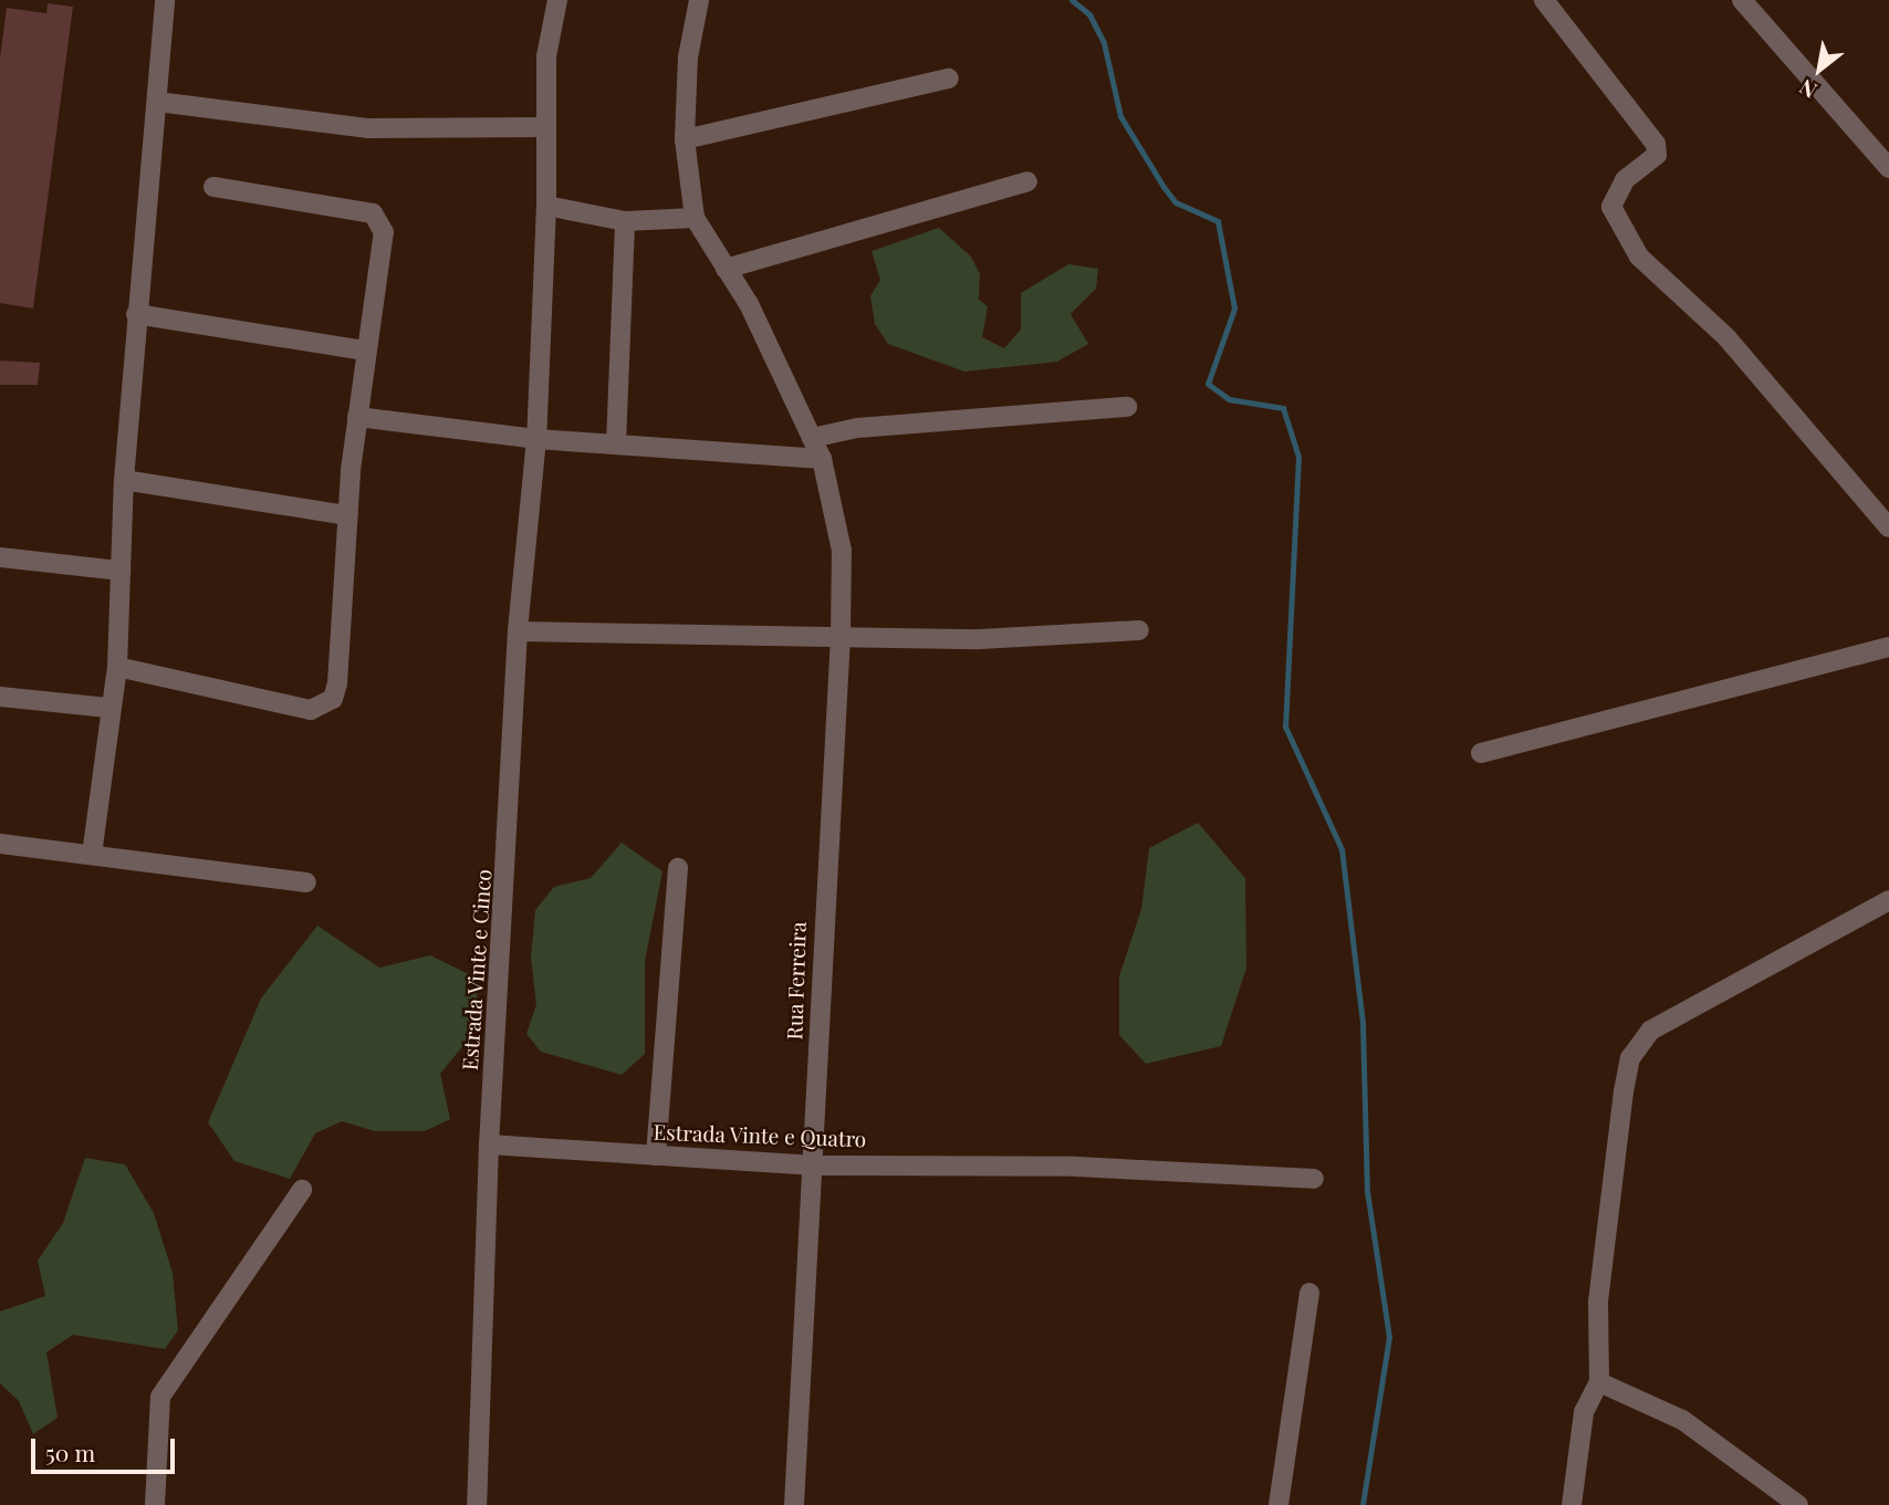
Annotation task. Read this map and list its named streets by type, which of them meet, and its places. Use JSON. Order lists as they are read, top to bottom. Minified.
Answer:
{"streets":{"street":["Estrada Vinte e Cinco","Rua Ferreira","Estrada Vinte e Quatro"]},"crossings":[["Estrada Vinte e Cinco","Estrada Vinte e Quatro"],["Rua Ferreira","Estrada Vinte e Quatro"]],"scale_bar":"50 m","north":"bottom left"}
